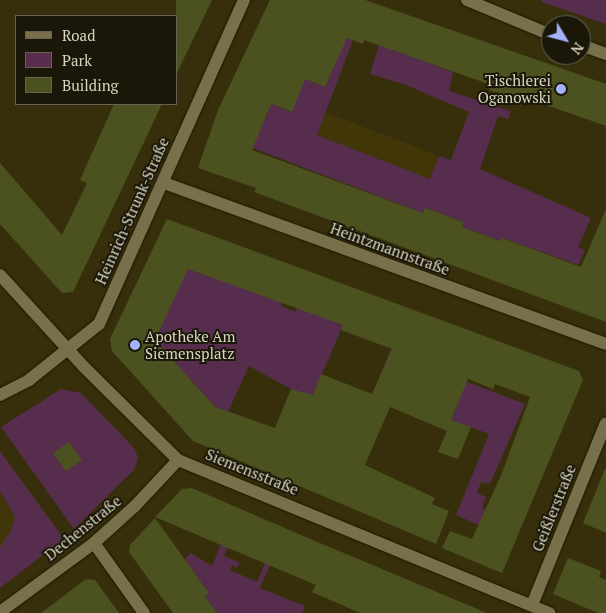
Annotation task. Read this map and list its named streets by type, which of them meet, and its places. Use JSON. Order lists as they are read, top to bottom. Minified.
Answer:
{"streets":{"street":["Heinrich-Strunk-Straße","Heintzmannstraße","Siemensstraße","Geißlerstraße","Dechenstraße"]},"crossings":[["Heinrich-Strunk-Straße","Heintzmannstraße"],["Heinrich-Strunk-Straße","Siemensstraße"],["Siemensstraße","Geißlerstraße"],["Siemensstraße","Dechenstraße"]],"places":["Tischlerei Oganowski","Apotheke Am Siemensplatz"],"legend":["Road","Park","Building"],"north":"bottom right"}
